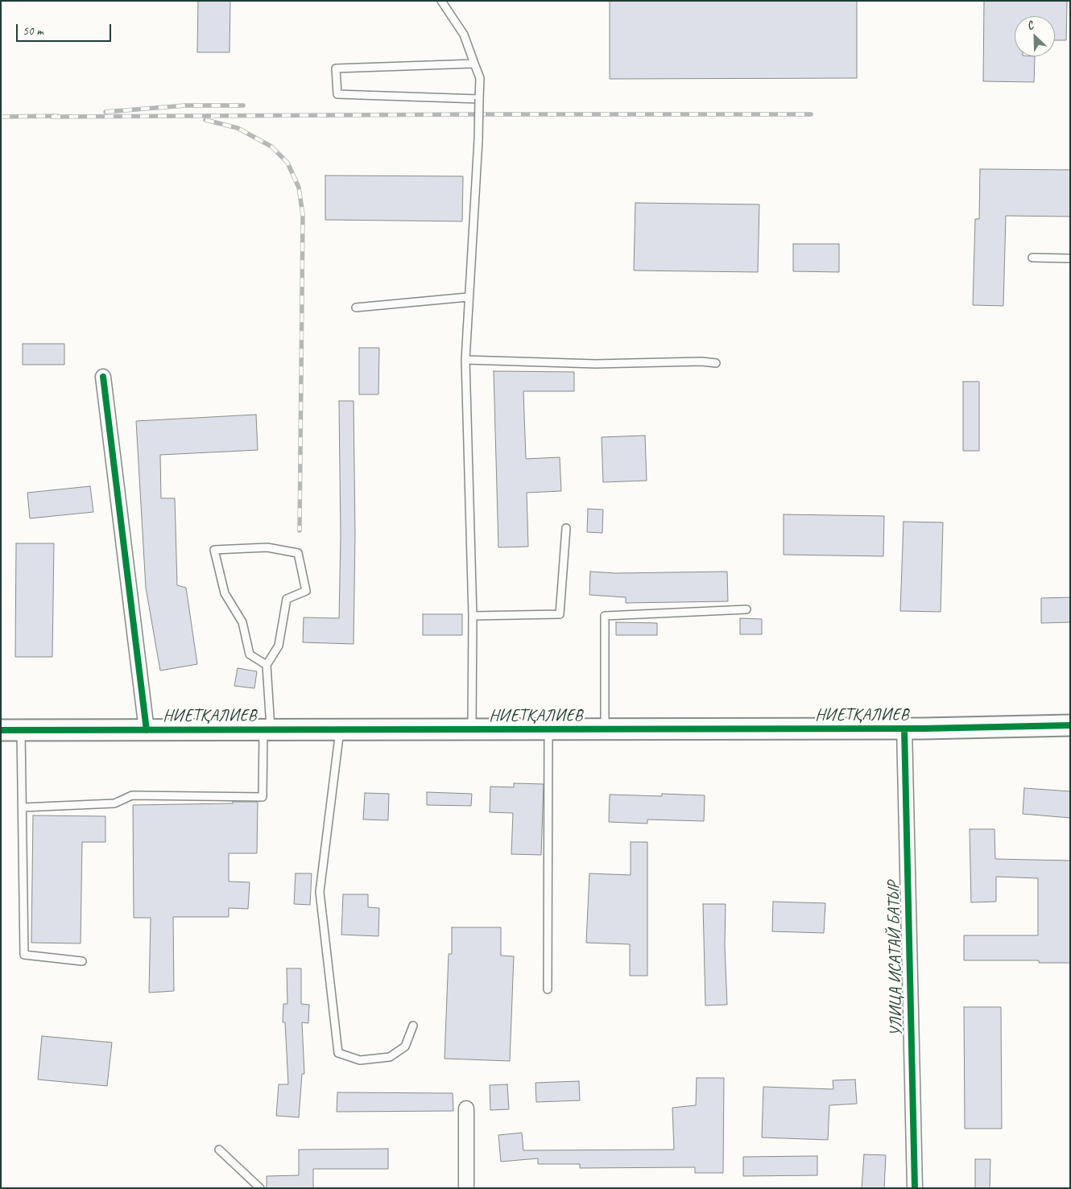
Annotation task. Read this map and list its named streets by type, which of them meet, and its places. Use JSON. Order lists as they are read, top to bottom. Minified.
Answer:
{"streets":{"street":["НИЕТҚАЛИЕВ","УЛИЦА ИСАТАЙ БАТЫР"]},"crossings":[["НИЕТҚАЛИЕВ","УЛИЦА ИСАТАЙ БАТЫР"]],"scale_bar":"50 m","north":"top left"}
